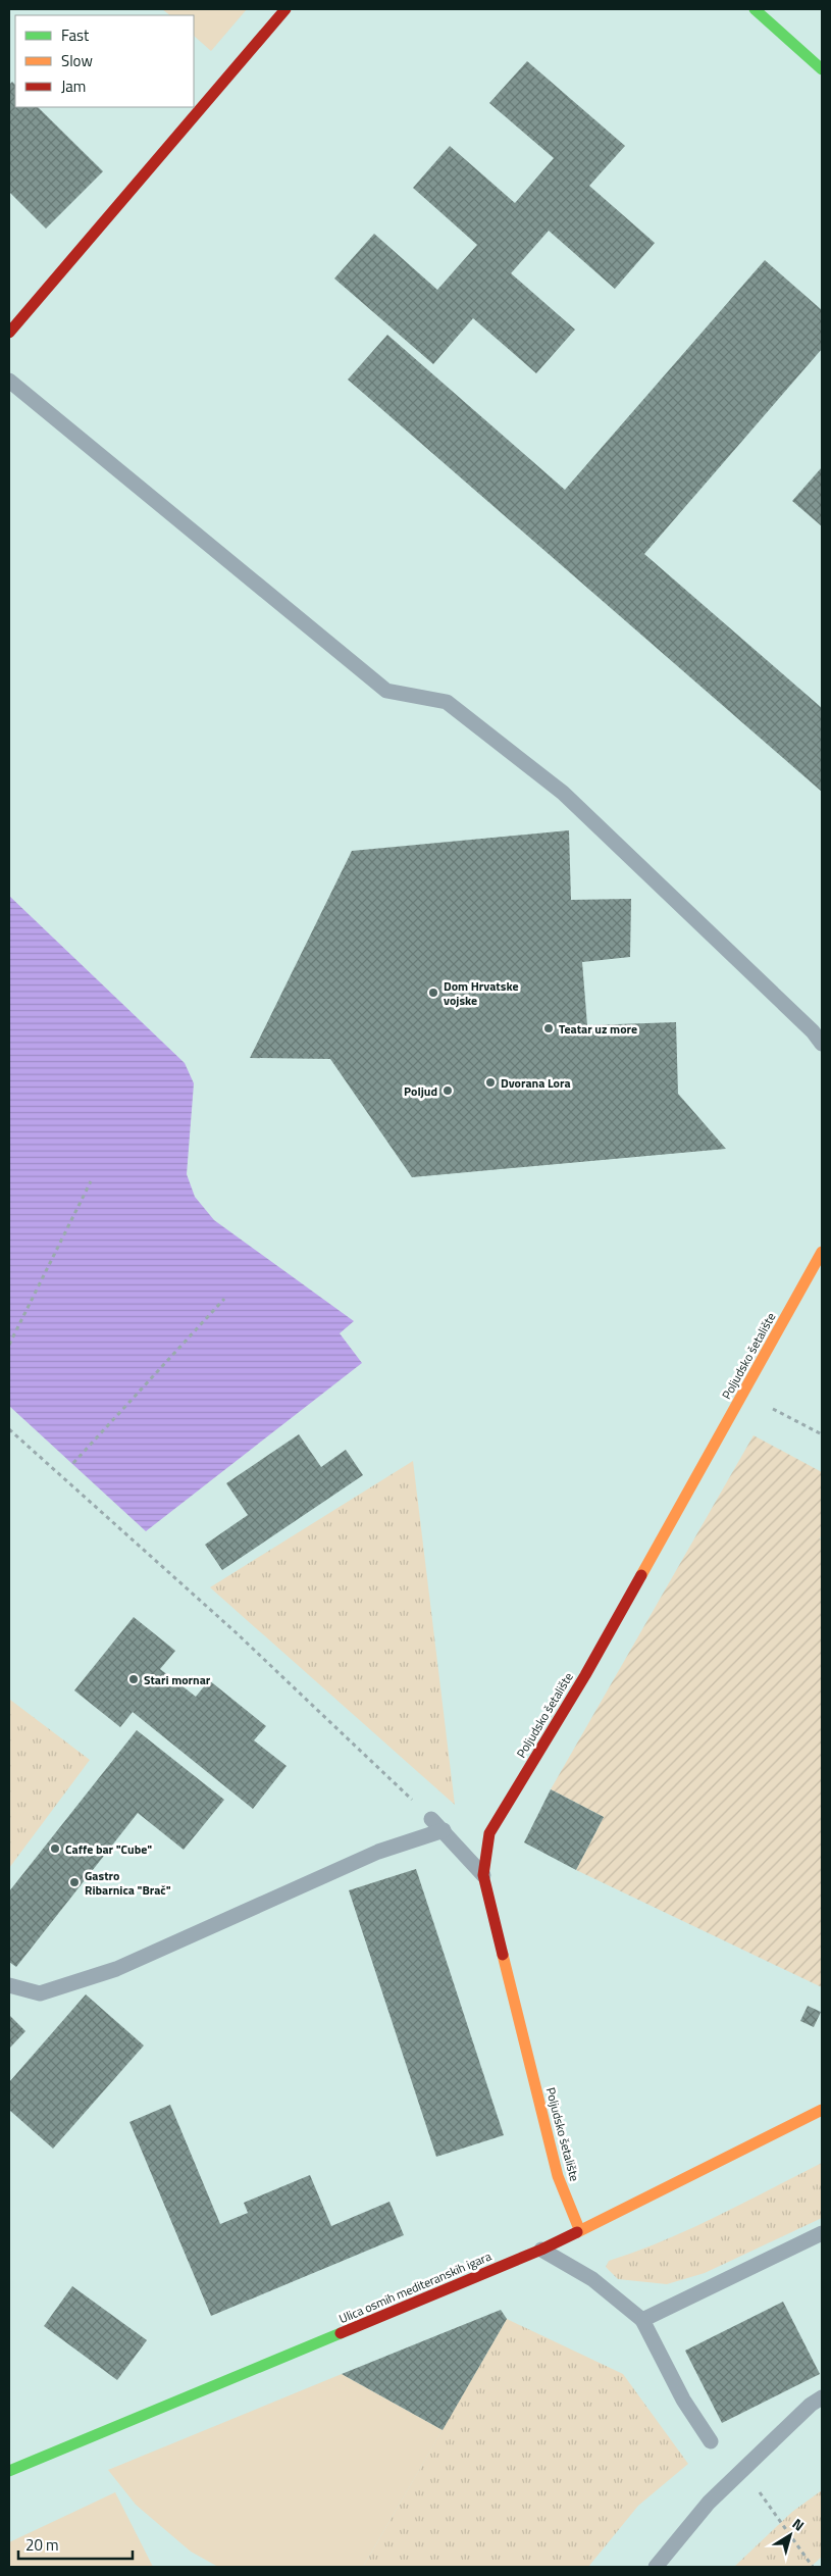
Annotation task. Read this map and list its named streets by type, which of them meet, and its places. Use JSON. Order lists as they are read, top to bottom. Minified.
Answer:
{"streets":{"street":["Poljudsko šetalište","Ulica osmih mediteranskih igara"]},"crossings":[["Poljudsko šetalište","Ulica osmih mediteranskih igara"]],"places":["Dom Hrvatske vojske","Teatar uz more","Dvorana Lora","Poljud","Stari mornar","Caffe bar \"Cube\"","Gastro Ribarnica \"Brač\""],"legend":["Fast","Slow","Jam"],"scale_bar":"20 m","north":"top right"}
